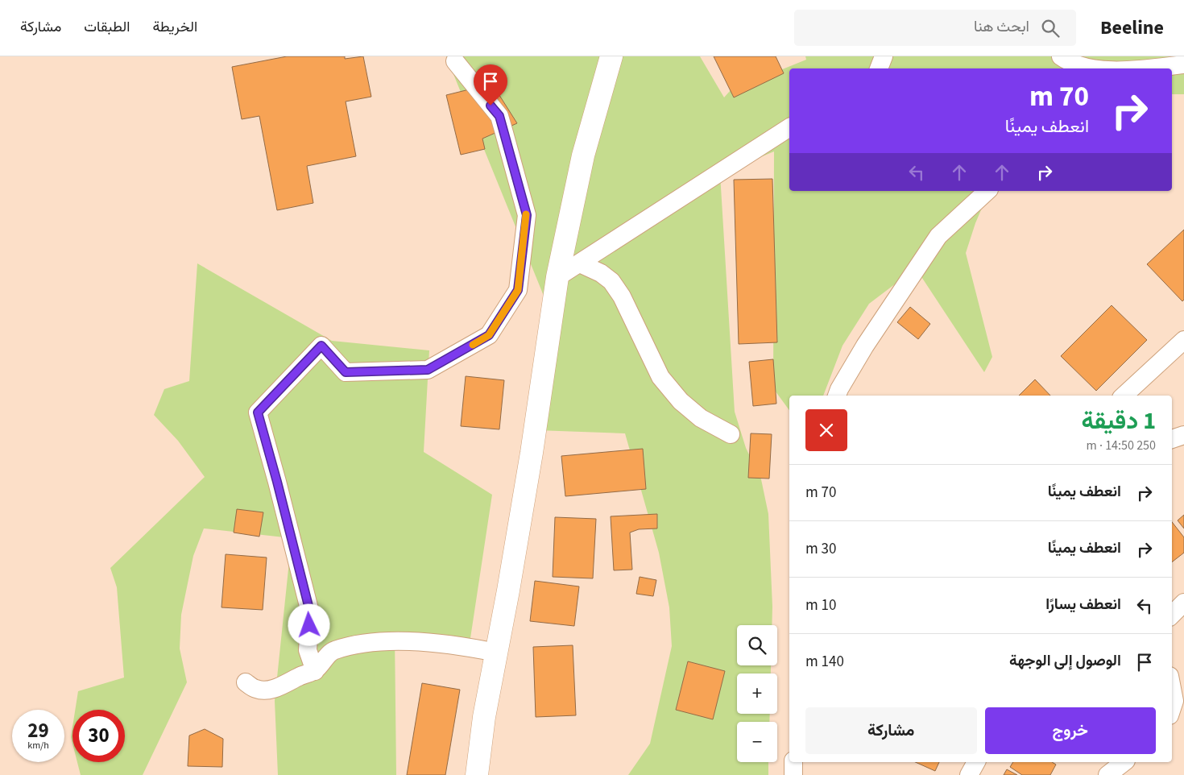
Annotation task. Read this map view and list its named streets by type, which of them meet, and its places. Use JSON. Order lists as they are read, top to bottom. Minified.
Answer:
{"page":{"header":"Beeline","search":"ابحث هنا","nav":["الخريطة","الطبقات","مشاركة"],"turn":["70 m","انعطف يمينًا"],"heading":["1 دقيقة","250 m · 14:50"],"list":[{"name":"انعطف يمينًا","value":"70 m"},{"name":"انعطف يمينًا","value":"30 m"},{"name":"انعطف يسارًا","value":"10 m"},{"name":"الوصول إلى الوجهة","value":"140 m"}],"map_buttons":["+","−"],"buttons":["خروج","مشاركة"],"speed":"29 km/h","limit":"30"}}
